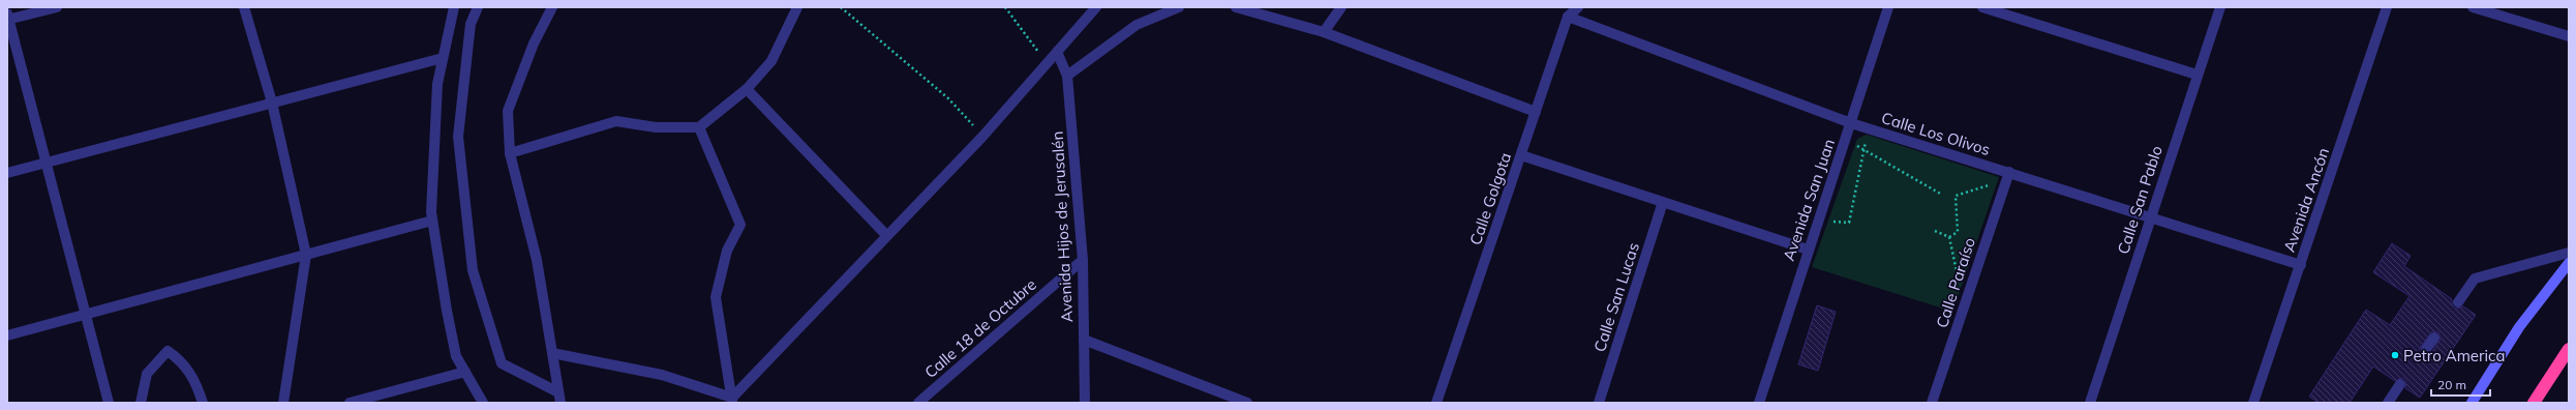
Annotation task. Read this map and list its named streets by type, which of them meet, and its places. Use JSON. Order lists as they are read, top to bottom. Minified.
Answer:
{"streets":{"street":["Calle Los Olivos","Calle Golgota","Avenida San Juan","Calle San Pablo","Avenida Ancón","Avenida Hijos de Jerusalén","Calle Paraíso","Calle San Lucas","Calle 18 de Octubre"]},"crossings":[["Calle Los Olivos","Calle Golgota"],["Calle Los Olivos","Avenida San Juan"],["Calle Los Olivos","Calle San Pablo"],["Calle Los Olivos","Avenida Ancón"],["Calle Los Olivos","Calle Paraíso"],["Avenida Hijos de Jerusalén","Calle 18 de Octubre"]],"places":["Petro America"],"scale_bar":"20 m"}
